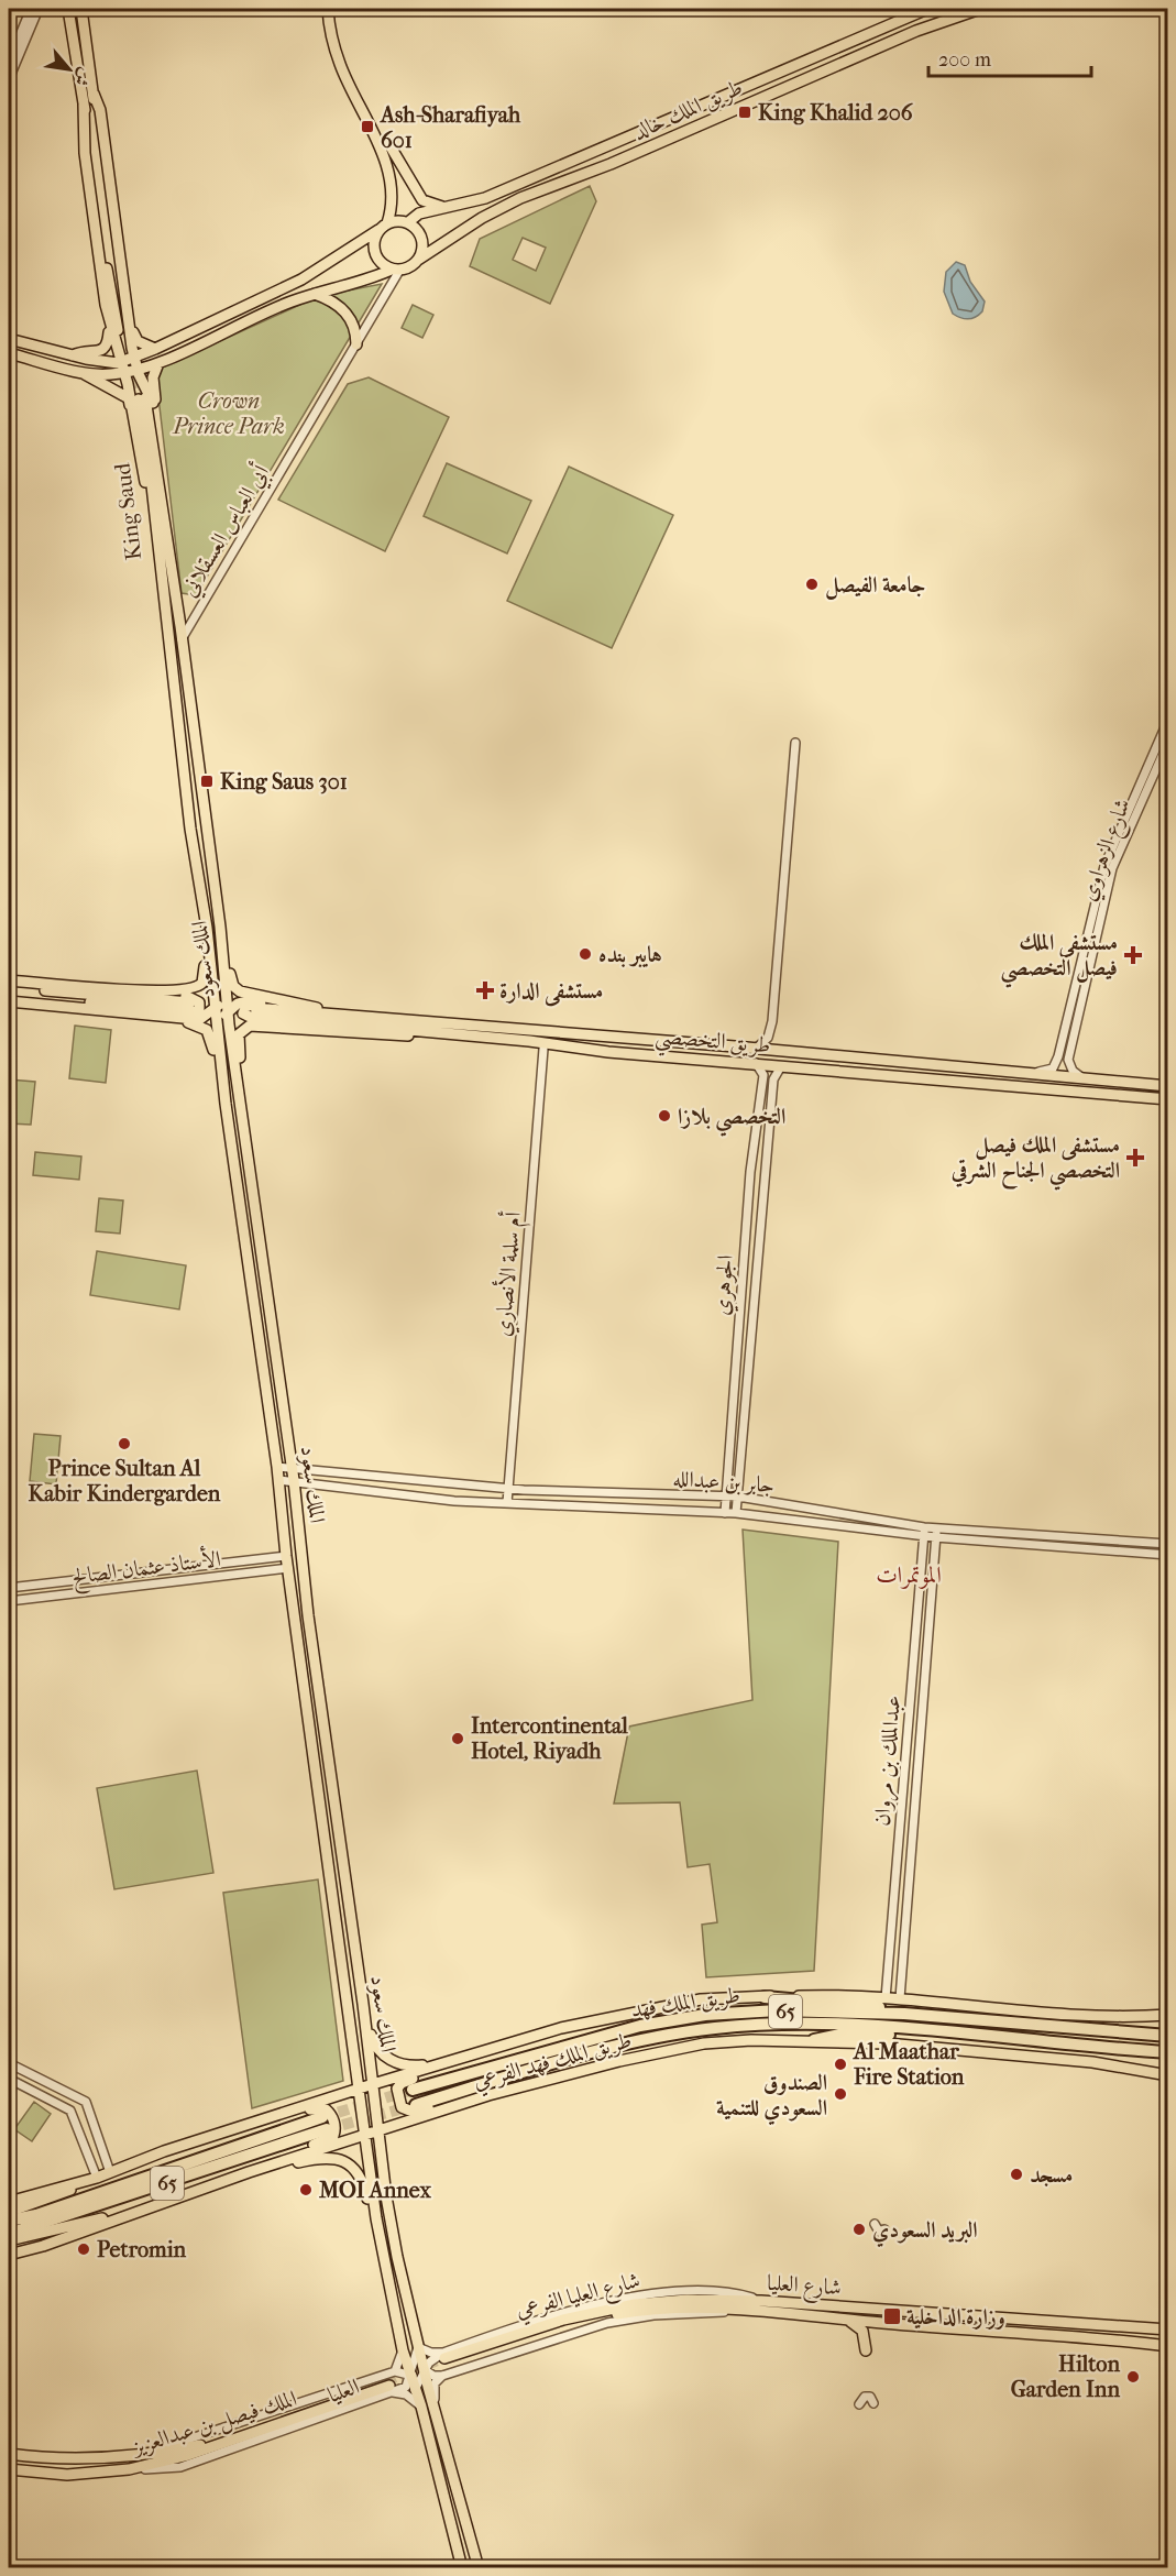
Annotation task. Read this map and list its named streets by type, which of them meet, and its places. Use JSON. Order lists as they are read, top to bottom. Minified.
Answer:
{"streets":{"highway":["طريق الملك فهد","65"],"main road":["طريق الملك خالد","King Saud","الملك سعود","طريق التخصصي","طريق الملك فهد الفرعي","شارع العليا","الملك فيصل بن عبدالعزيز"],"street":["أبي العباس العسقلاني","شارع الزهراوي","أم سلمة الأنصاري","الجوهري","جابر بن عبدالله","الأستاذ عثمان الصالح","عبدالملك بن مروان","شارع العليا الفرعي","العليا"]},"crossings":[["طريق الملك خالد","أبي العباس العسقلاني"],["King Saud","الملك سعود"],["أبي العباس العسقلاني","الملك سعود"],["شارع الزهراوي","طريق التخصصي"],["الملك سعود","جابر بن عبدالله"],["الملك سعود","الأستاذ عثمان الصالح"],["الملك سعود","طريق الملك فهد الفرعي"],["الملك سعود","العليا"],["طريق التخصصي","الجوهري"],["أم سلمة الأنصاري","جابر بن عبدالله"],["الجوهري","جابر بن عبدالله"],["جابر بن عبدالله","عبدالملك بن مروان"],["عبدالملك بن مروان","طريق الملك فهد الفرعي"],["شارع العليا","شارع العليا الفرعي"],["العليا","الملك فيصل بن عبدالعزيز"]],"districts":["الموتمرات"],"parks":["Crown Prince Park"],"places":{"transit":["King Khalid 206","Ash-Sharafiyah 601","King Saus 301","وزارة الداخلية"],"other":["جامعة الفيصل","هايبر بنده","التخصصي بلازا","Prince Sultan Al Kabir Kindergarden","Intercontinental Hotel, Riyadh","Al Maathar Fire Station","الصندوق السعودي للتنمية","مسجد","MOI Annex","البريد السعودي","Petromin","Hilton Garden Inn"],"health":["مستشفى الملك فيصل التخصصي","مستشفى الدارة","مستشفى الملك فيصل التخصصي الجناح الشرقي"]},"scale_bar":"200 m","north":"bottom right"}
